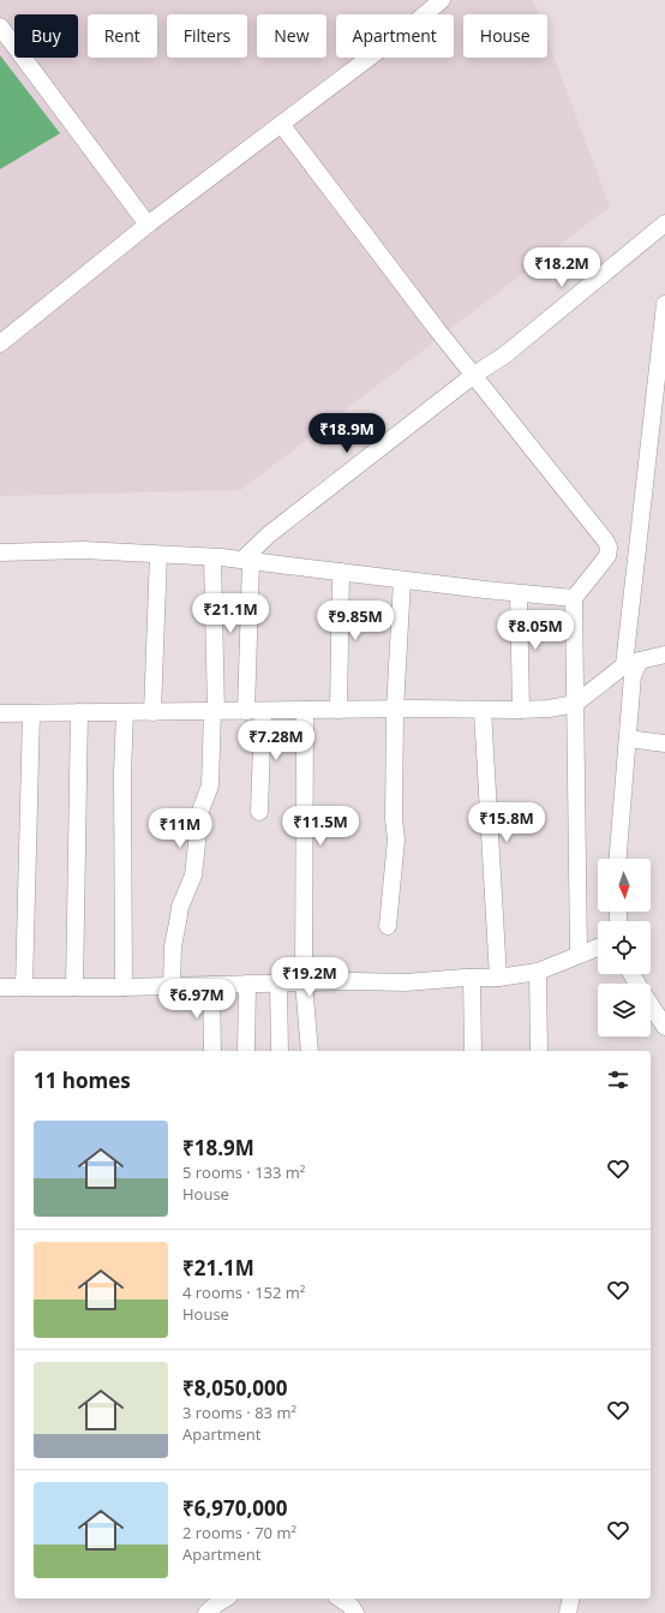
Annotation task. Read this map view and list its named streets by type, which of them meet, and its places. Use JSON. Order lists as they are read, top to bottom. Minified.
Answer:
{"north":"bottom","page":{"chip":["Buy","Rent","Filters","New","Apartment","House"],"price":["₹18.2M","₹18.9M","₹21.1M","₹9.85M","₹8.05M","₹7.28M","₹15.8M","₹11.5M","₹11M","₹19.2M","₹6.97M"],"heading":"11 homes","list":[{"name":"₹18.9M","note":"5 rooms · 133 m² · House"},{"name":"₹21.1M","note":"4 rooms · 152 m² · House"},{"name":"₹8,050,000","note":"3 rooms · 83 m² · Apartment"},{"name":"₹6,970,000","note":"2 rooms · 70 m² · Apartment"}]}}
